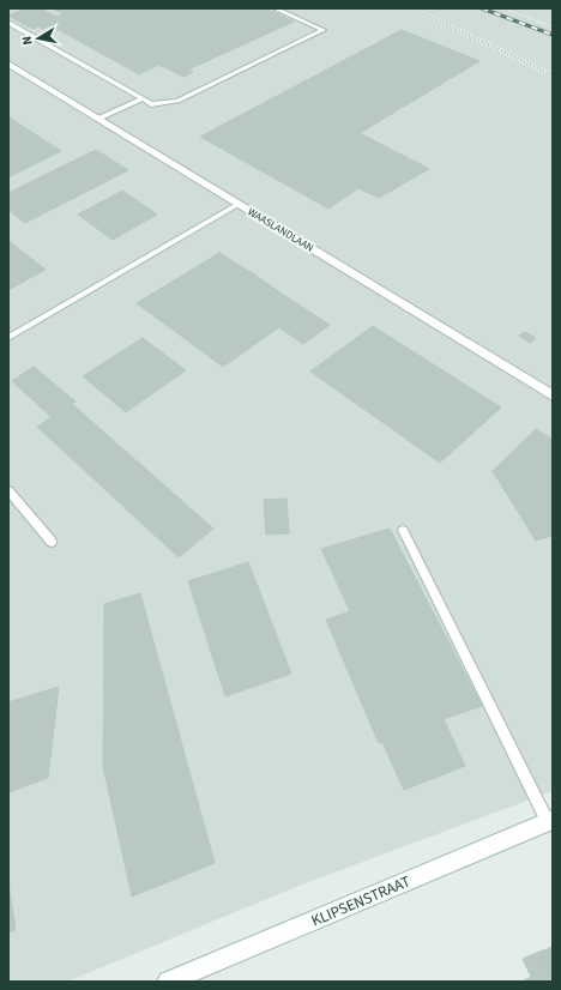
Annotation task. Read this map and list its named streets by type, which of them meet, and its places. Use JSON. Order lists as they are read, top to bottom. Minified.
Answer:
{"streets":{"street":["WAASLANDLAAN","KLIPSENSTRAAT"]},"north":"left"}
